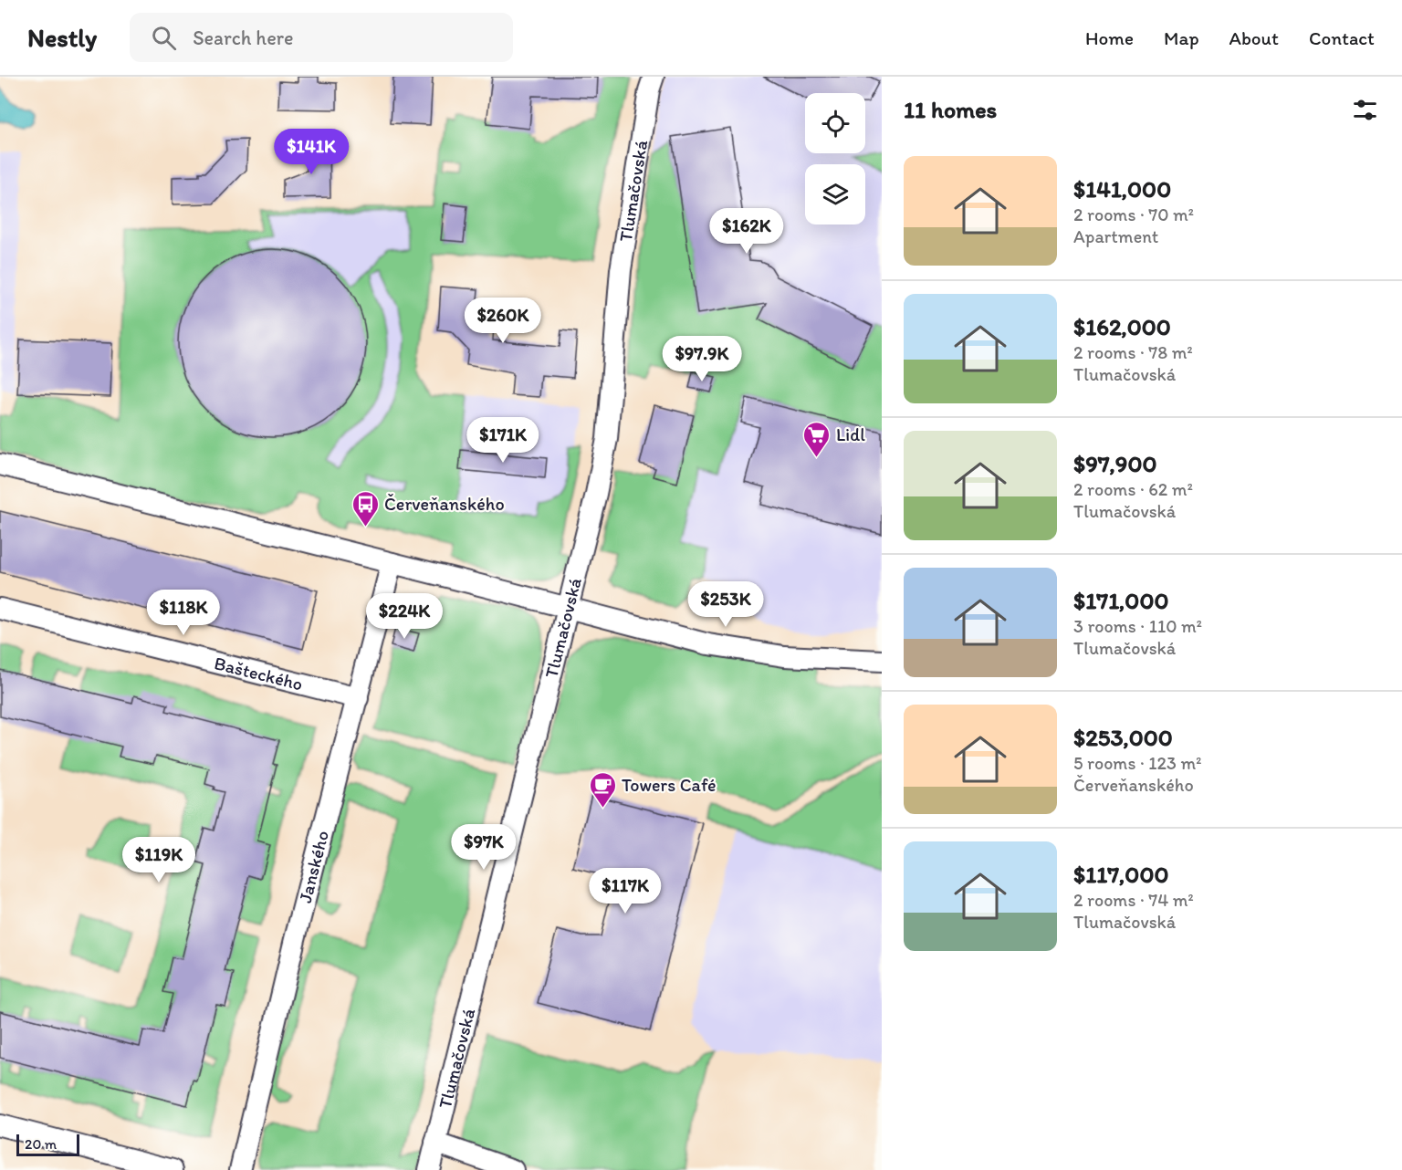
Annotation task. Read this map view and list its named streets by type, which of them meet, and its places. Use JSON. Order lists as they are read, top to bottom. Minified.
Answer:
{"streets":{"street":["Tlumačovská","Bašteckého","Janského"]},"crossings":[["Bašteckého","Janského"]],"places":{"supermarket":["Lidl"],"bus stop":["Červeňanského"],"cafe":["Towers Café"]},"scale_bar":"20 m","page":{"header":"Nestly","search":"Search here","nav":["Home","Map","About","Contact"],"heading":"11 homes","price":["$141K","$162K","$260K","$97.9K","$171K","$253K","$118K","$224K","$97K","$119K","$117K"],"list":[{"name":"$141,000","note":"2 rooms · 70 m² · Apartment"},{"name":"$162,000","note":"2 rooms · 78 m² · Tlumačovská"},{"name":"$97,900","note":"2 rooms · 62 m² · Tlumačovská"},{"name":"$171,000","note":"3 rooms · 110 m² · Tlumačovská"},{"name":"$253,000","note":"5 rooms · 123 m² · Červeňanského"},{"name":"$117,000","note":"2 rooms · 74 m² · Tlumačovská"}],"scale":"20 m"}}
